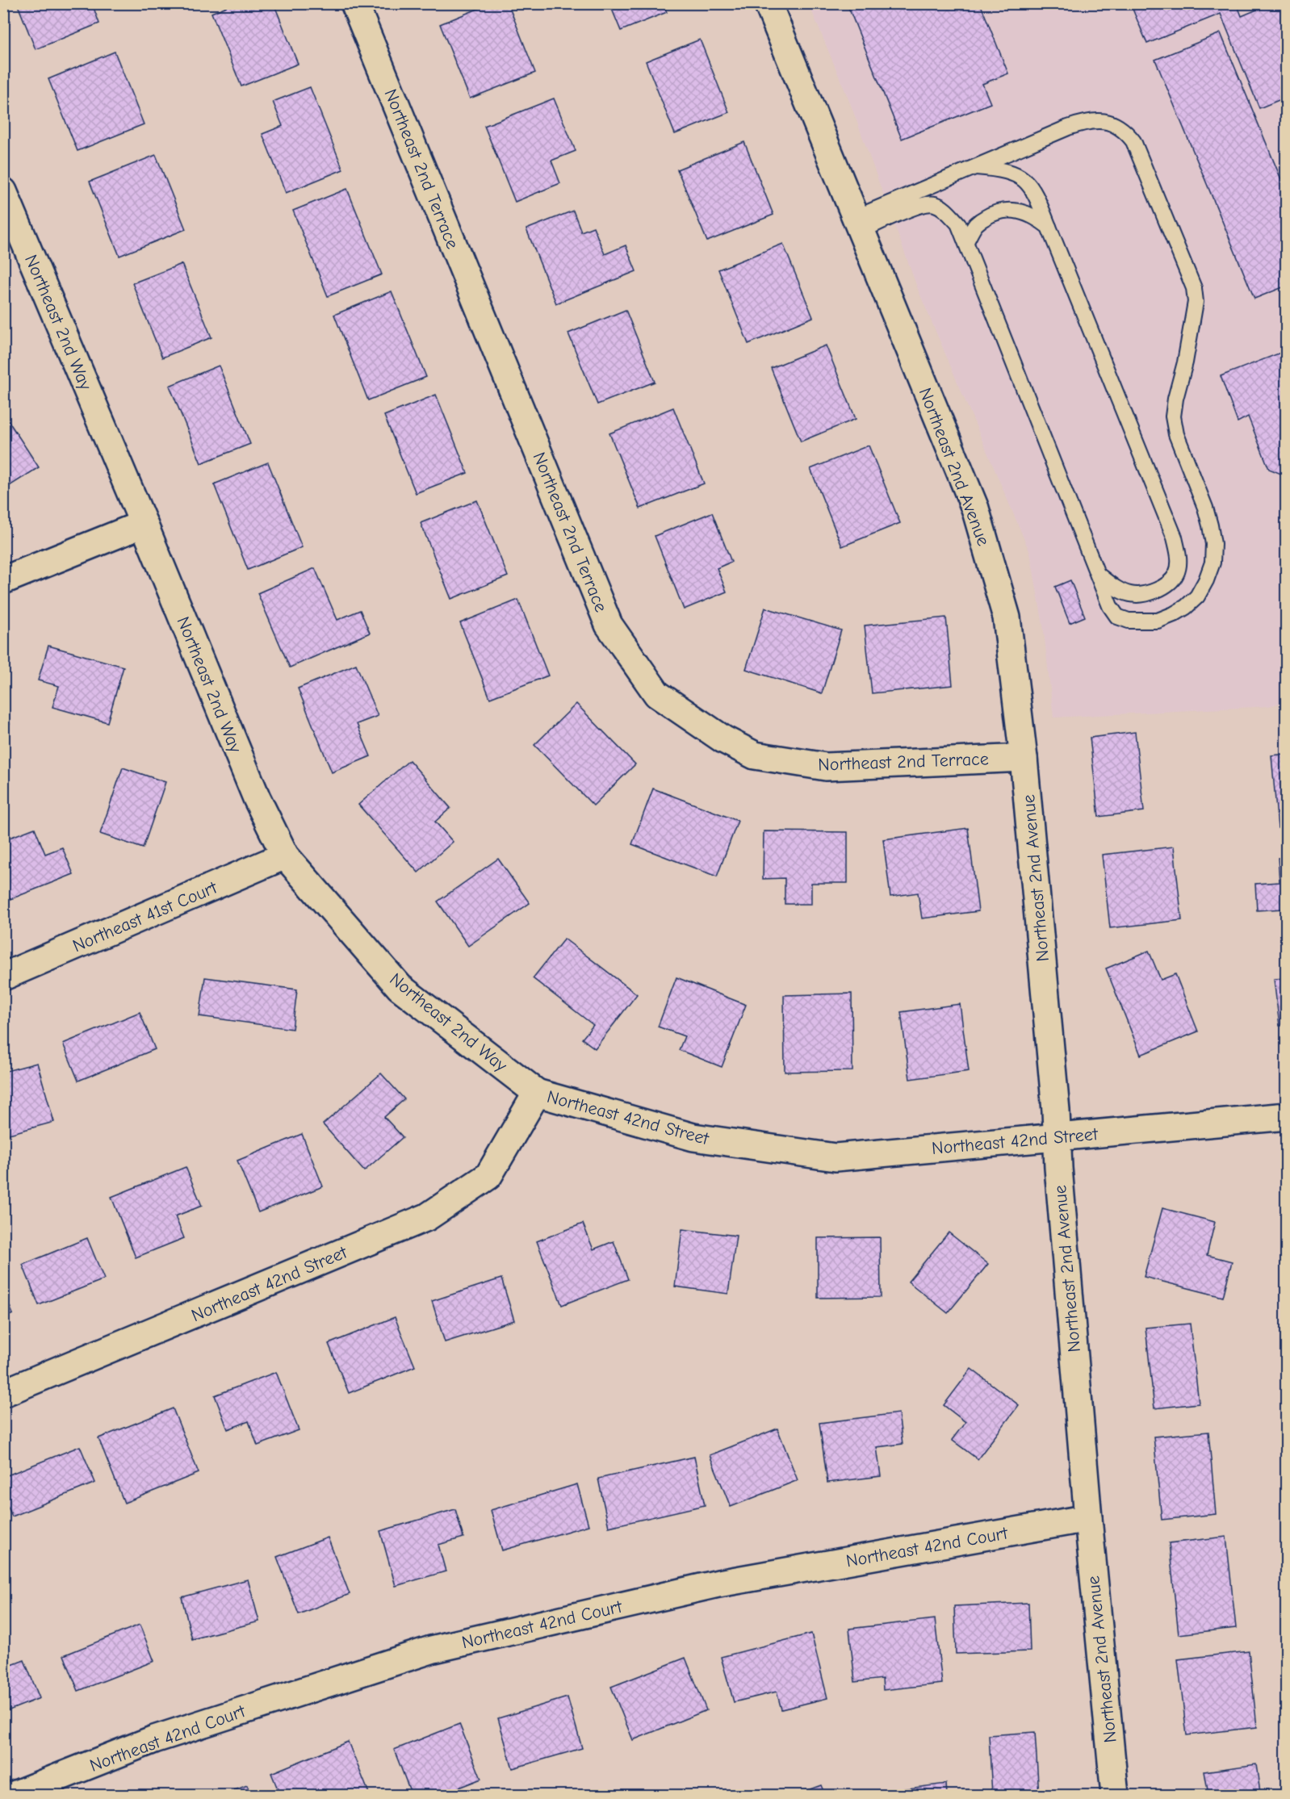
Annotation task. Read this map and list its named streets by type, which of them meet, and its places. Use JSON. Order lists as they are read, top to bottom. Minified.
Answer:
{"streets":{"street":["Northeast 2nd Terrace","Northeast 2nd Way","Northeast 2nd Avenue","Northeast 41st Court","Northeast 42nd Street","Northeast 42nd Court"]},"crossings":[["Northeast 2nd Terrace","Northeast 2nd Avenue"],["Northeast 2nd Way","Northeast 41st Court"],["Northeast 2nd Way","Northeast 42nd Street"],["Northeast 2nd Avenue","Northeast 42nd Street"],["Northeast 2nd Avenue","Northeast 42nd Court"]]}
